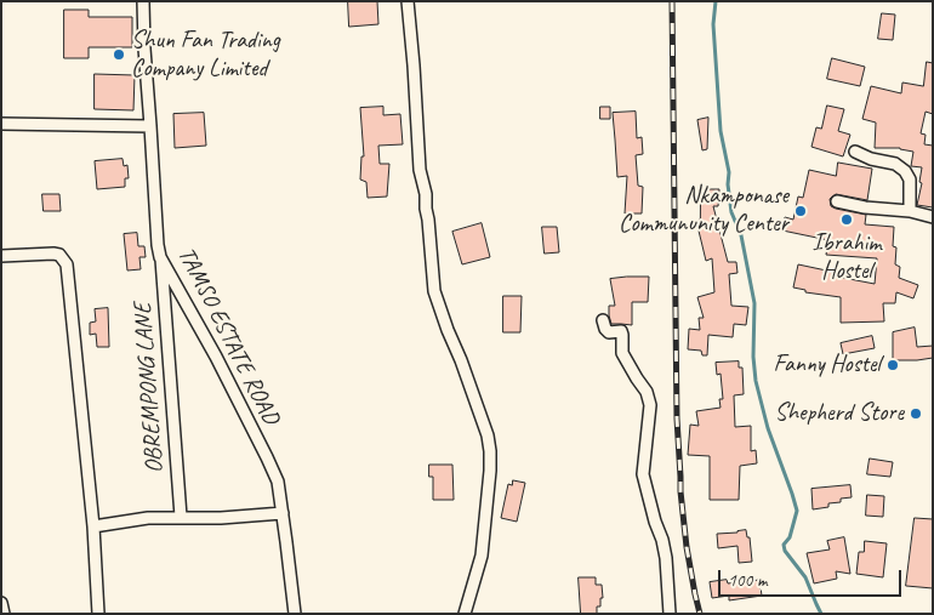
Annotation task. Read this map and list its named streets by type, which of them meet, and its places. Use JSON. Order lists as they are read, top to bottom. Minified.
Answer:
{"streets":{"street":["TAMSO ESTATE ROAD","OBREMPONG LANE"]},"crossings":[["TAMSO ESTATE ROAD","OBREMPONG LANE"]],"places":["Shun Fan Trading Company Limited","Nkamponase Commununity Center","Ibrahim Hostel","Fanny Hostel","Shepherd Store"],"scale_bar":"100 m"}
